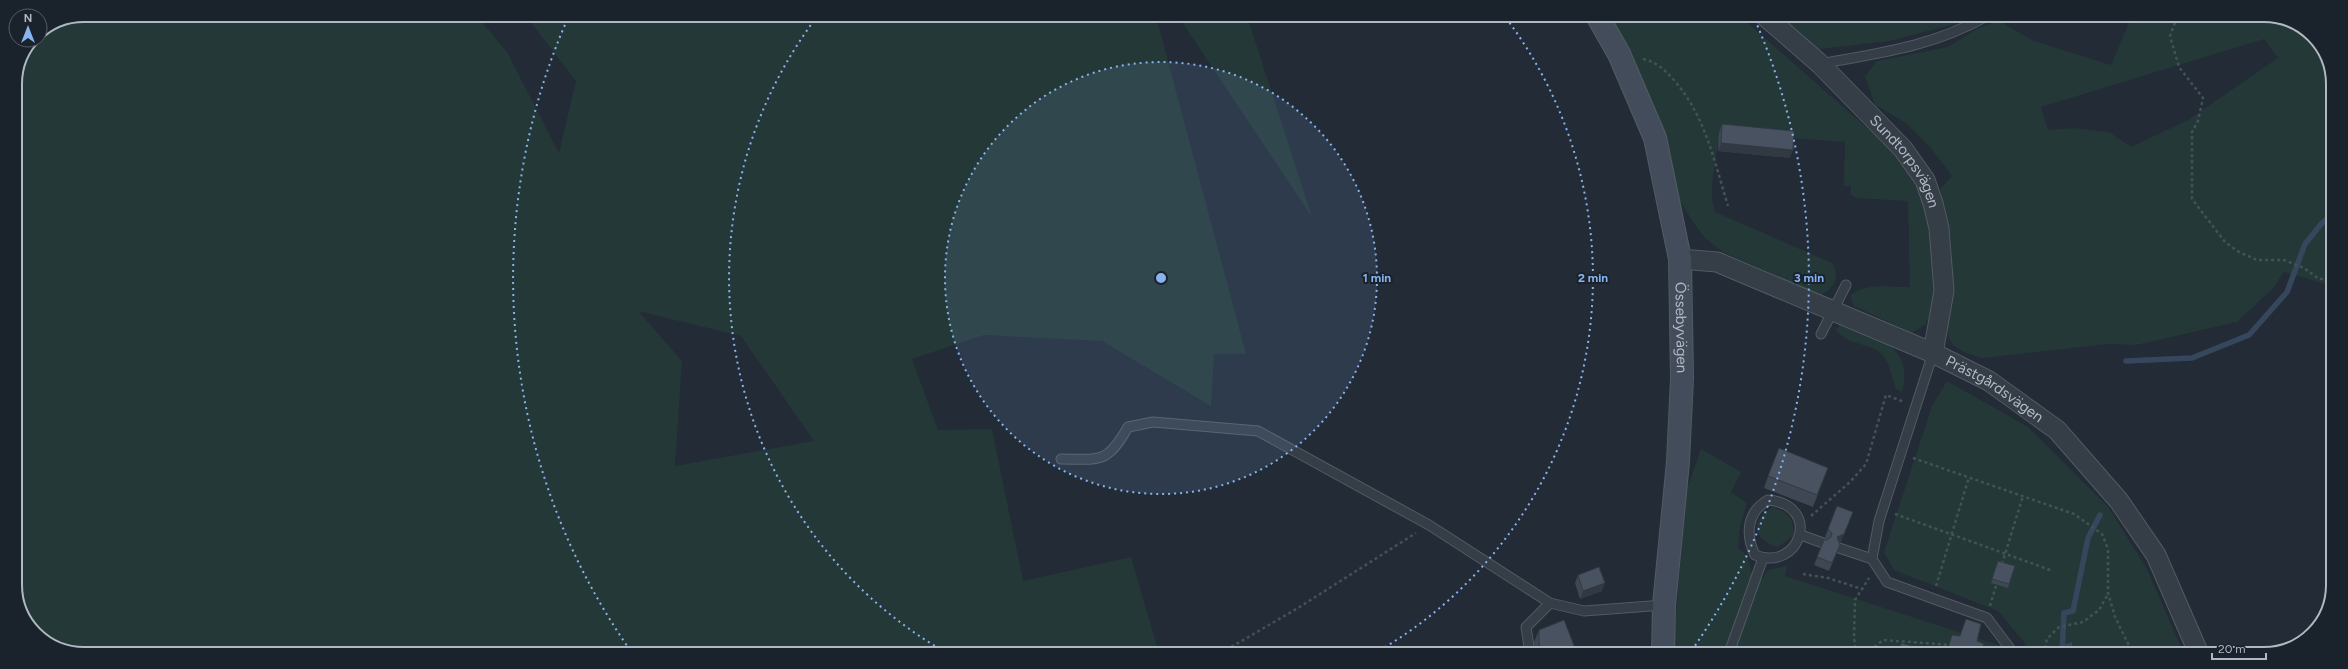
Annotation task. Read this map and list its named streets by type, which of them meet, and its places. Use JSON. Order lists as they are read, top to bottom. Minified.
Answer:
{"streets":{"street":["Sundtorpsvägen","Össebyvägen","Prästgårdsvägen"]},"crossings":[["Sundtorpsvägen","Prästgårdsvägen"],["Össebyvägen","Prästgårdsvägen"]],"scale_bar":"20 m","north":"top","rings":["1 min","2 min","3 min"]}
